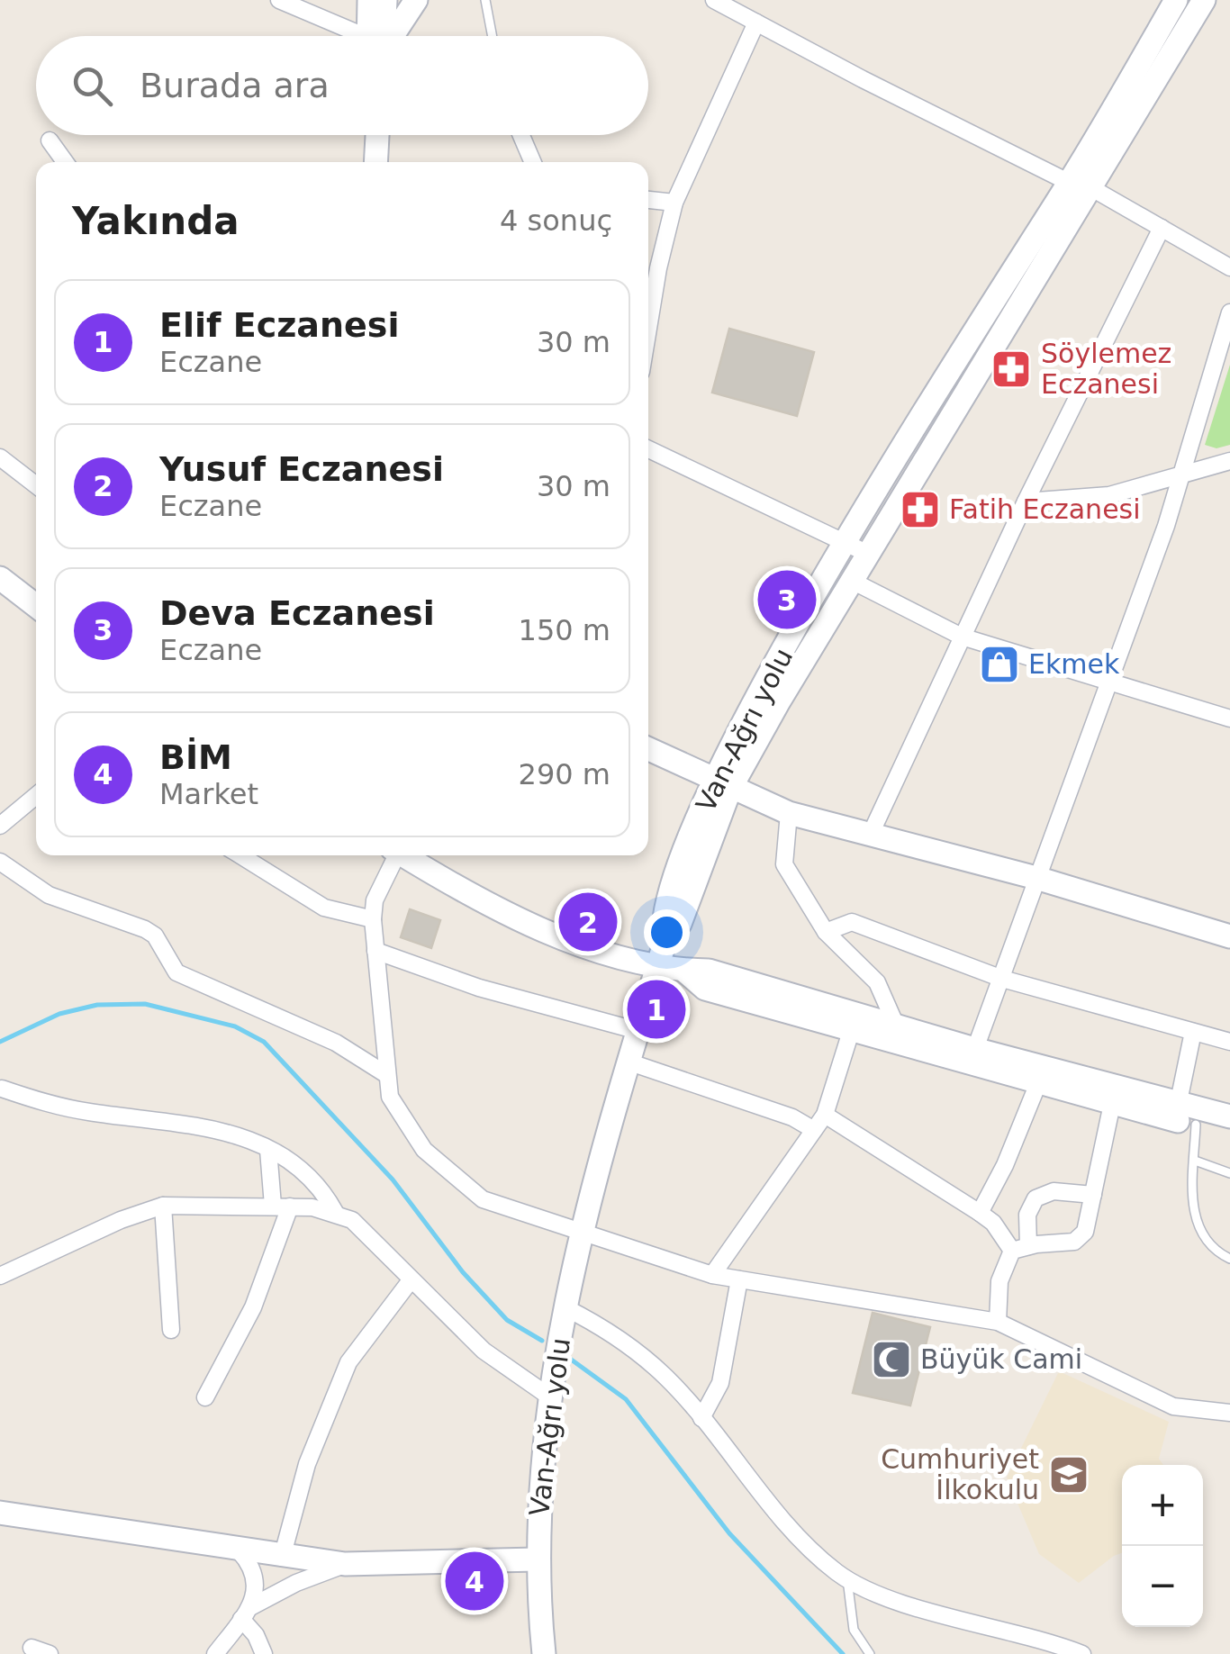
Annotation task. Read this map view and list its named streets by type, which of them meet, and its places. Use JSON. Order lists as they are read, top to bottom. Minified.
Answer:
{"streets":{"main road":["Van-Ağrı yolu"]},"places":{"pharmacy":["Söylemez Eczanesi","Fatih Eczanesi"],"shop":["Ekmek"],"mosque":["Büyük Cami"],"school or university":["Cumhuriyet İlkokulu"]},"page":{"search":"Burada ara","heading":["Yakında","4 sonuç"],"list":[{"mark":"1","name":"Elif Eczanesi","note":"Eczane","value":"30 m"},{"mark":"2","name":"Yusuf Eczanesi","note":"Eczane","value":"30 m"},{"mark":"3","name":"Deva Eczanesi","note":"Eczane","value":"150 m"},{"mark":"4","name":"BİM","note":"Market","value":"290 m"}],"pins":["3","2","1","4"],"map_buttons":["+","−"]}}
